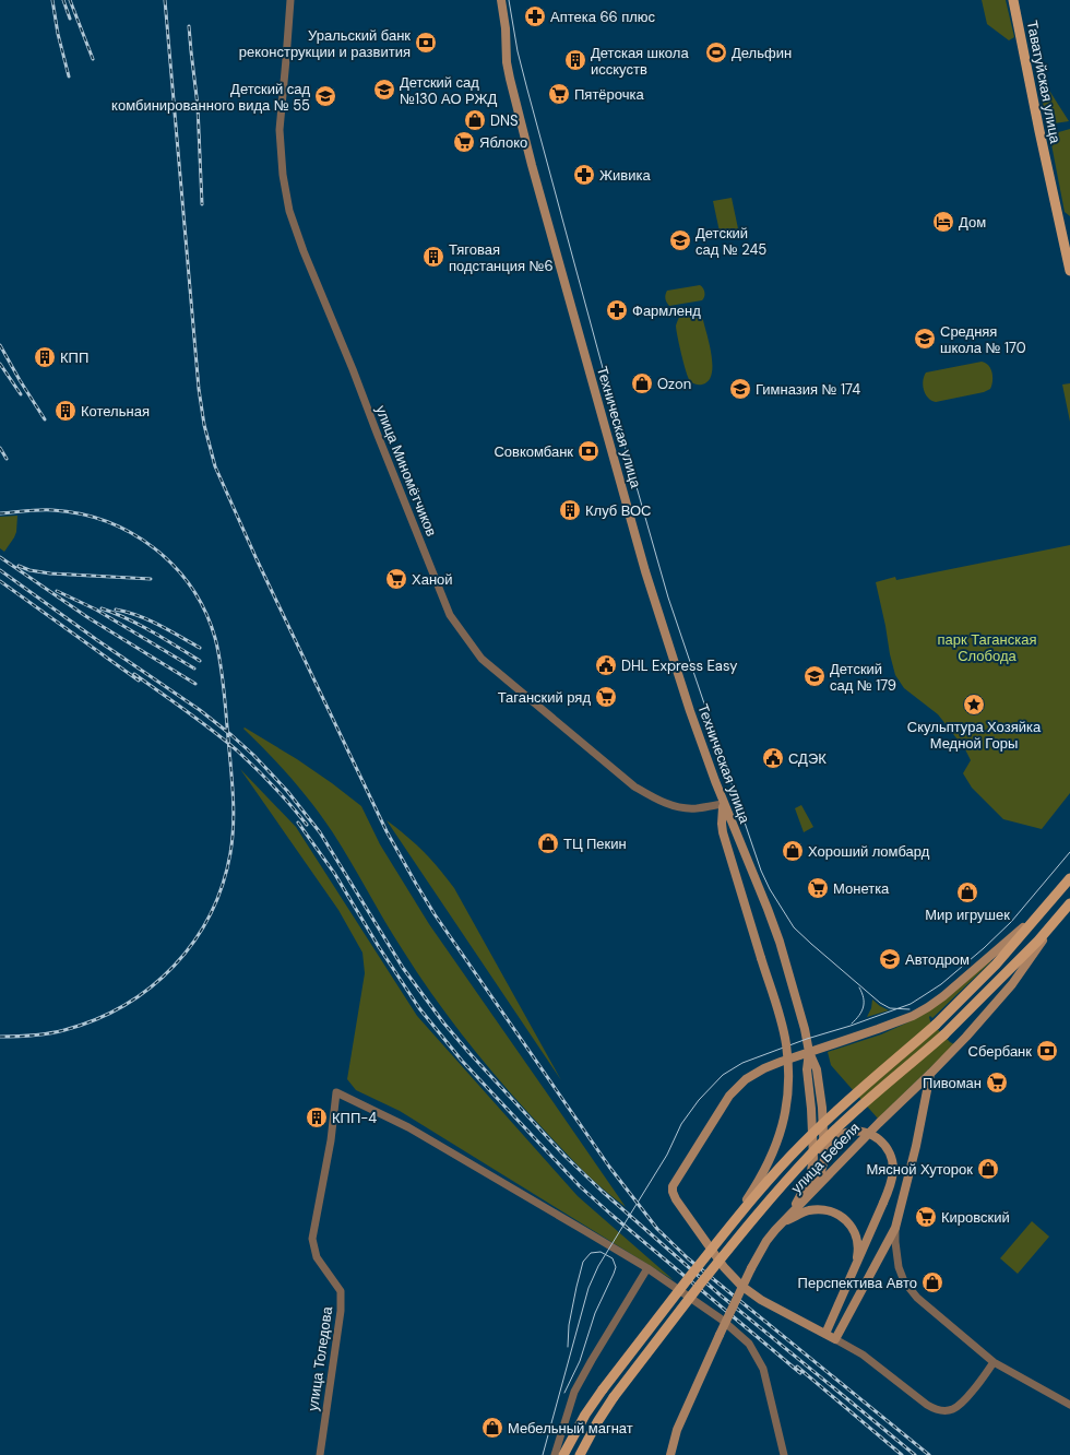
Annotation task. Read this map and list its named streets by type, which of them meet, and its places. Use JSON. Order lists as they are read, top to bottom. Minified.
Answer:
{"streets":{"main road":["Таватуйская улица","Техническая улица","улица Бебеля"],"street":["улица Миномётчиков","улица Толедова"]},"crossings":[["Техническая улица","улица Миномётчиков"],["Техническая улица","улица Бебеля"]],"parks":["парк Таганская Слобода"],"places":{"pharmacy":["Аптека 66 плюс","Живика","Фармленд"],"bank":["Уральский банк реконструкции и развития","Совкомбанк","Сбербанк"],"sports":["Дельфин"],"building":["Детская школа исскуств","Тяговая подстанция №6","КПП","Котельная","Клуб ВОС","КПП-4"],"school or university":["Детский сад №130 АО РЖД","Детский сад комбинированного вида № 55","Детский сад № 245","Средняя школа № 170","Гимназия № 174","Детский сад № 179","Автодром"],"supermarket":["Пятёрочка","Яблоко","Ханой","Таганский ряд","Монетка","Пивоман","Кировский"],"shop":["DNS","Ozon","ТЦ Пекин","Хороший ломбард","Мир игрушек","Мясной Хуторок","Перспектива Авто","Мебельный магнат"],"hotel":["Дом"],"public building":["DHL Express Easy","СДЭК"],"place":["Скульптура Хозяйка Медной Горы"]}}
